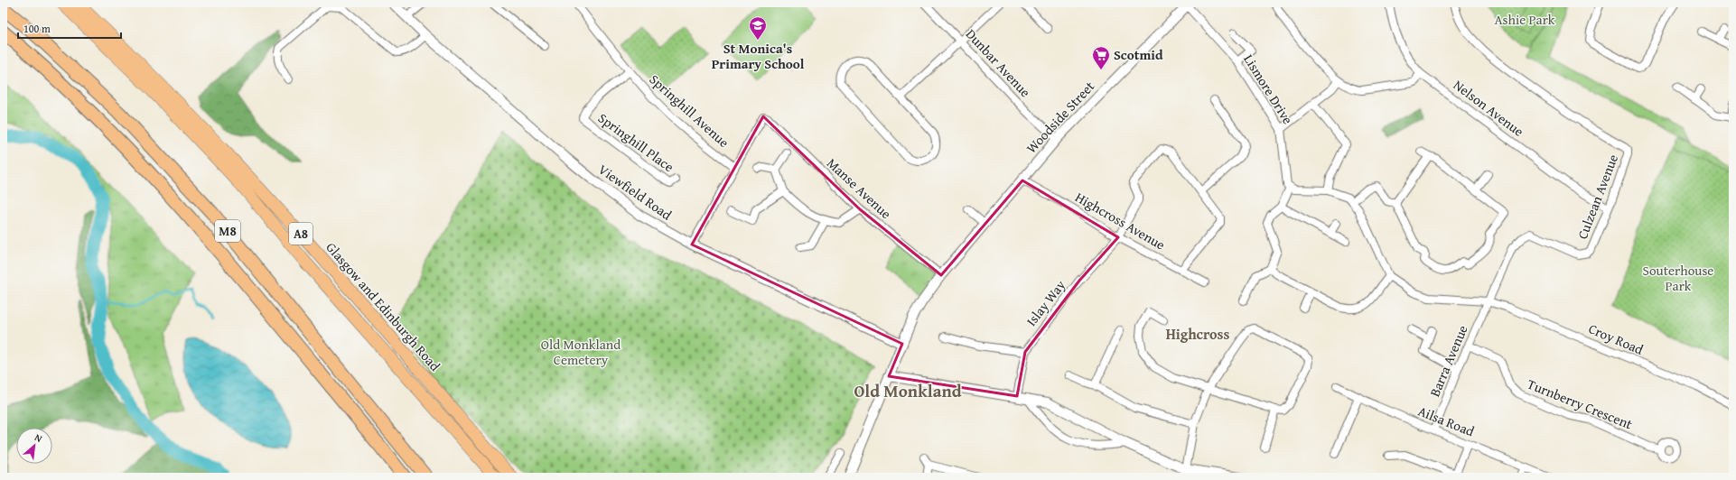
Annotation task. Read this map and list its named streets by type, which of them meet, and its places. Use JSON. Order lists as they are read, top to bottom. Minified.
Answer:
{"streets":{"highway":["M8","A8","Glasgow and Edinburgh Road"],"street":["Dunbar Avenue","Lismore Drive","Nelson Avenue","Springhill Avenue","Woodside Street","Springhill Place","Manse Avenue","Viewfield Road","Culzean Avenue","Highcross Avenue","Islay Way","Croy Road","Barra Avenue","Turnberry Crescent","Ailsa Road"]},"crossings":[["Dunbar Avenue","Woodside Street"],["Lismore Drive","Woodside Street"],["Nelson Avenue","Culzean Avenue"],["Springhill Avenue","Springhill Place"],["Springhill Avenue","Manse Avenue"],["Woodside Street","Manse Avenue"],["Woodside Street","Viewfield Road"],["Woodside Street","Highcross Avenue"],["Culzean Avenue","Croy Road"],["Culzean Avenue","Barra Avenue"],["Highcross Avenue","Islay Way"],["Croy Road","Barra Avenue"],["Barra Avenue","Turnberry Crescent"],["Barra Avenue","Ailsa Road"]],"districts":["Highcross","Old Monkland"],"parks":["Ashie Park","Souterhouse Park","Old Monkland Cemetery"],"places":{"school or university":["St Monica's Primary School"],"supermarket":["Scotmid"]},"scale_bar":"100 m","north":"top right"}
